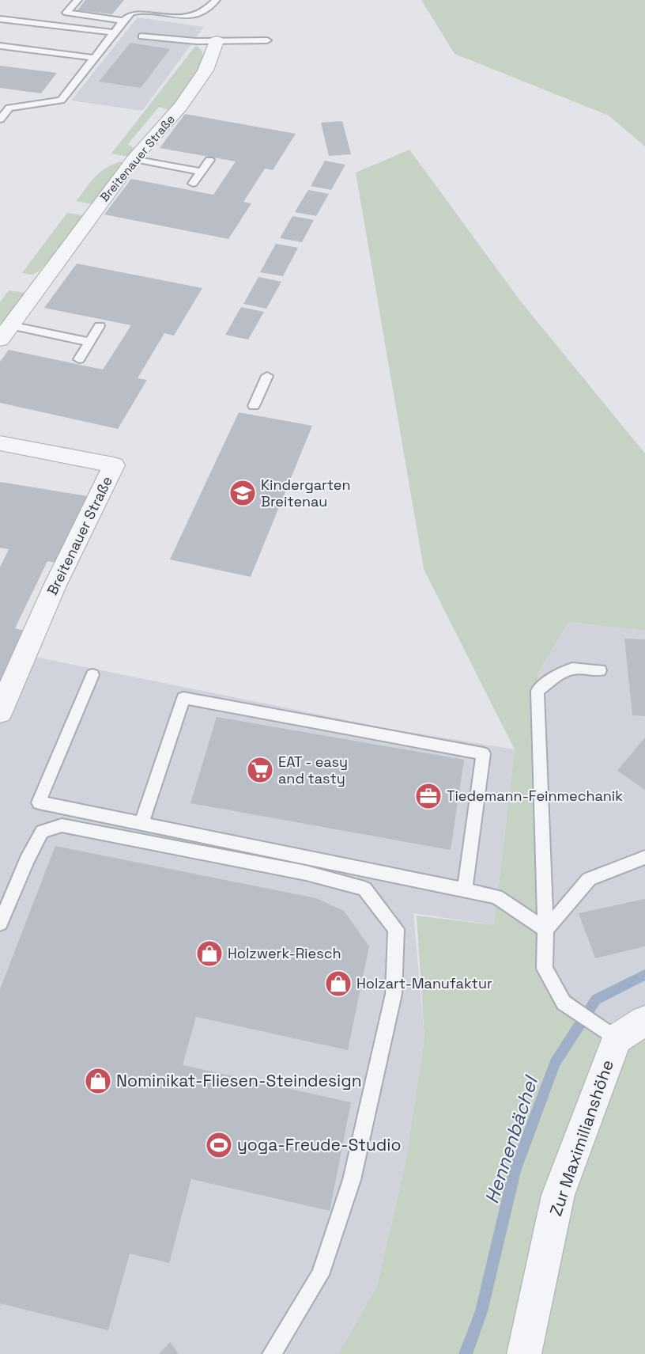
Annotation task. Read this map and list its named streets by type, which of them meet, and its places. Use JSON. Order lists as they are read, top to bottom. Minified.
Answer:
{"streets":{"street":["Breitenauer Straße","Zur Maximilianshöhe"]},"water":["Hennenbächel"],"places":{"school or university":["Kindergarten Breitenau"],"supermarket":["EAT - easy and tasty"],"office":["Tiedemann-Feinmechanik"],"shop":["Holzwerk-Riesch","Holzart-Manufaktur","Nominikat-Fliesen-Steindesign"],"sports":["yoga-Freude-Studio"]}}
